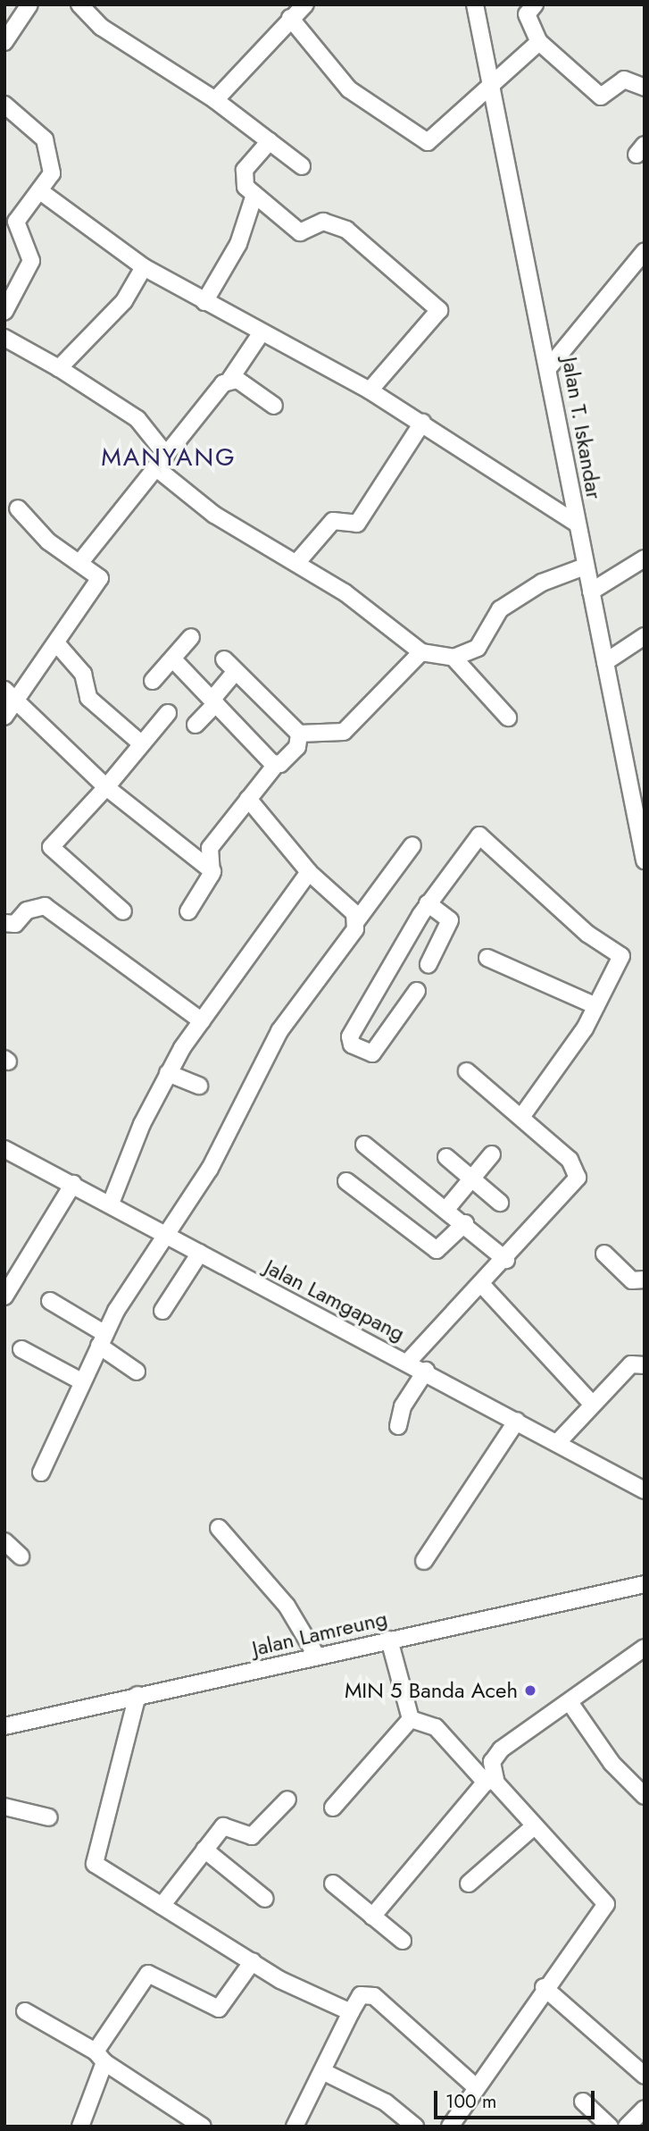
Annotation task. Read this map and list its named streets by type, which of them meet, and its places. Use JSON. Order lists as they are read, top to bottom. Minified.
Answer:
{"streets":{"street":["Jalan T. Iskandar","Jalan Lamgapang","Jalan Lamreung"]},"districts":["MANYANG"],"places":["MIN 5 Banda Aceh"],"scale_bar":"100 m"}
